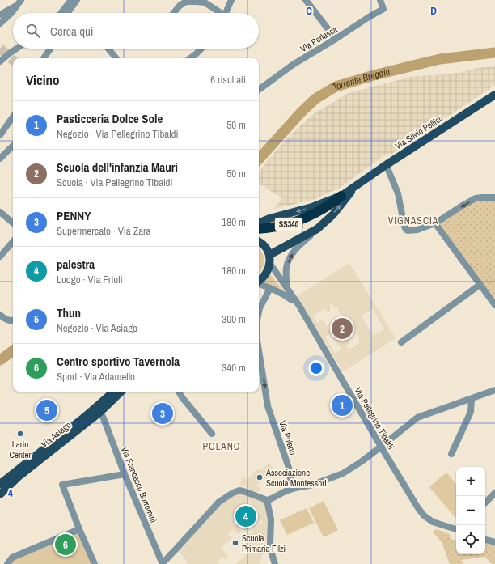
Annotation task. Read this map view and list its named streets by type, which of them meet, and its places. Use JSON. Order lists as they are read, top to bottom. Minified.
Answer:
{"streets":{"highway":["SS340"],"main road":["Via Silvio Pellico","Via Asiago"],"street":["Via Perlasca","Via Pellegrino Tibaldi","Via Polano","Via Francesco Borromini"]},"crossings":[["Via Silvio Pellico","SS340"],["Via Pellegrino Tibaldi","Via Polano"],["Via Asiago","Via Francesco Borromini"]],"one_way":["Via Polano"],"districts":["VIGNASCIA","POLANO"],"water":["Torrente Breggia"],"places":["Lario Center","Associazione Scuola Montessori","Scuola Primaria Filzi"],"page":{"search":"Cerca qui","heading":["Vicino","6 risultati"],"list":[{"mark":"1","name":"Pasticceria Dolce Sole","note":"Negozio · Via Pellegrino Tibaldi","value":"50 m"},{"mark":"2","name":"Scuola dell'infanzia Mauri","note":"Scuola · Via Pellegrino Tibaldi","value":"50 m"},{"mark":"3","name":"PENNY","note":"Supermercato · Via Zara","value":"180 m"},{"mark":"4","name":"palestra","note":"Luogo · Via Friuli","value":"180 m"},{"mark":"5","name":"Thun","note":"Negozio · Via Asiago","value":"300 m"},{"mark":"6","name":"Centro sportivo Tavernola","note":"Sport · Via Adamello","value":"340 m"}],"pins":["2","1","5","3","4","6"],"map_buttons":["+","−"]},"grid":{"columns":["C","D"],"rows":["4"]}}
